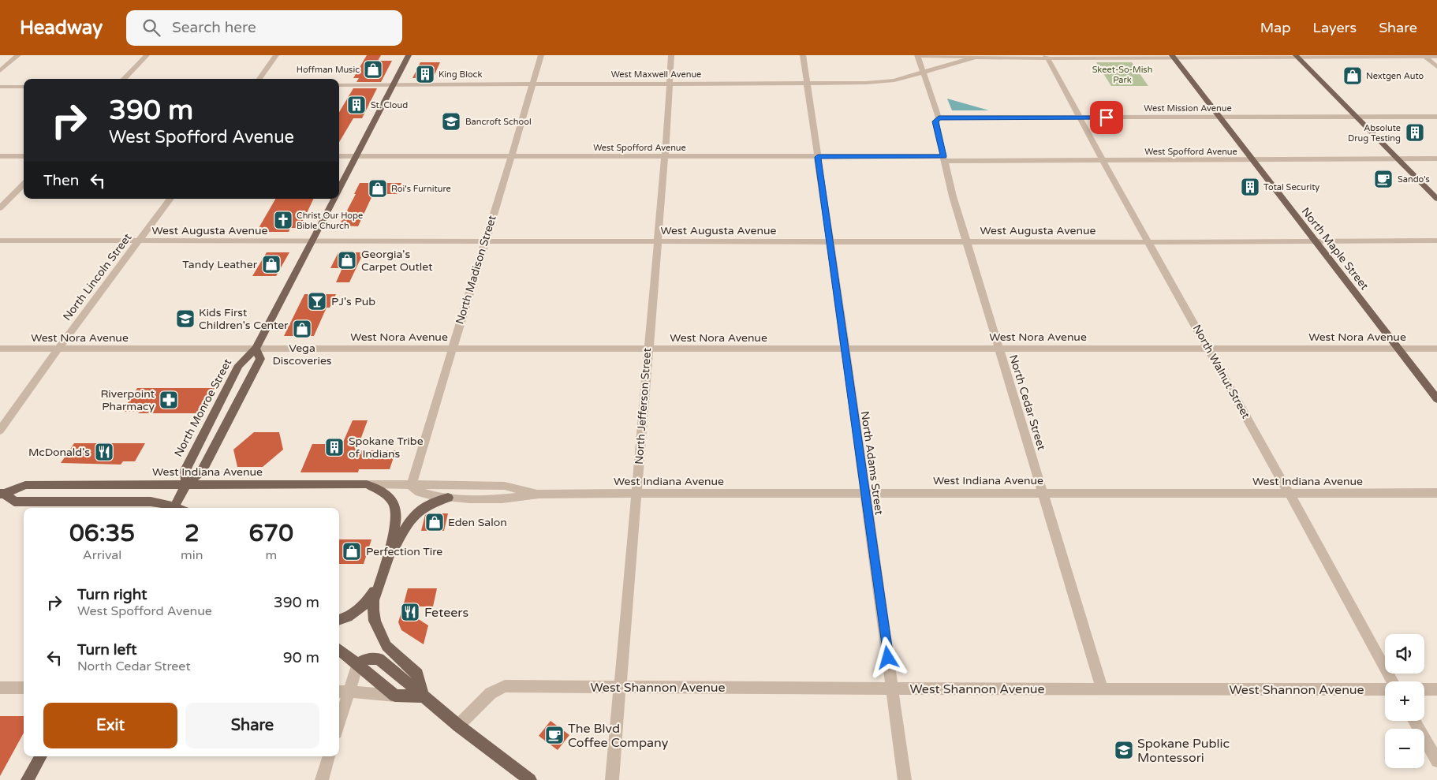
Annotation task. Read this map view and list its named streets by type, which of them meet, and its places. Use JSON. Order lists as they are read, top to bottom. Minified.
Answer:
{"streets":{"main road":["North Maple Street","North Monroe Street","West Indiana Avenue"],"street":["West Maxwell Avenue","West Mission Avenue","West Spofford Avenue","West Augusta Avenue","North Madison Street","North Lincoln Street","West Nora Avenue","North Walnut Street","North Cedar Street","North Jefferson Street","North Adams Street","West Shannon Avenue"]},"crossings":[["West Maxwell Avenue","North Maple Street"],["West Maxwell Avenue","North Madison Street"],["West Maxwell Avenue","North Walnut Street"],["West Maxwell Avenue","North Cedar Street"],["West Maxwell Avenue","North Jefferson Street"],["West Maxwell Avenue","North Monroe Street"],["West Maxwell Avenue","North Adams Street"],["West Mission Avenue","North Maple Street"],["West Mission Avenue","North Walnut Street"],["West Mission Avenue","North Cedar Street"],["West Spofford Avenue","North Maple Street"],["West Spofford Avenue","North Madison Street"],["West Spofford Avenue","North Walnut Street"],["West Spofford Avenue","North Cedar Street"],["West Spofford Avenue","North Jefferson Street"],["West Spofford Avenue","North Monroe Street"],["West Spofford Avenue","North Adams Street"],["West Augusta Avenue","North Maple Street"],["West Augusta Avenue","North Madison Street"],["West Augusta Avenue","North Lincoln Street"],["West Augusta Avenue","North Walnut Street"],["West Augusta Avenue","North Cedar Street"],["West Augusta Avenue","North Jefferson Street"],["West Augusta Avenue","North Monroe Street"],["West Augusta Avenue","North Adams Street"],["North Maple Street","West Nora Avenue"],["North Madison Street","West Nora Avenue"],["North Madison Street","West Indiana Avenue"],["North Lincoln Street","West Nora Avenue"],["West Nora Avenue","North Walnut Street"],["West Nora Avenue","North Cedar Street"],["West Nora Avenue","North Jefferson Street"],["West Nora Avenue","North Monroe Street"],["West Nora Avenue","North Adams Street"],["North Walnut Street","West Indiana Avenue"],["North Cedar Street","West Indiana Avenue"],["North Cedar Street","West Shannon Avenue"],["North Jefferson Street","West Indiana Avenue"],["North Jefferson Street","West Shannon Avenue"],["North Monroe Street","West Indiana Avenue"],["North Adams Street","West Indiana Avenue"],["North Adams Street","West Shannon Avenue"]],"parks":["Skeet-So-Mish Park"],"places":{"shop":["Hoffman Music","Nextgen Auto","Roi's Furniture","Georgia's Carpet Outlet","Tandy Leather","Vega Discoveries","Eden Salon","Perfection Tire"],"building":["King Block","St. Cloud","Absolute Drug Testing","Total Security","Spokane Tribe of Indians"],"school or university":["Bancroft School","Kids First Children's Center","Spokane Public Montessori"],"cafe":["Sando's","The Blvd Coffee Company"],"church":["Christ Our Hope Bible Church"],"bar":["PJ's Pub"],"pharmacy":["Riverpoint Pharmacy"],"restaurant":["McDonald's","Feteers"]},"page":{"header":"Headway","search":"Search here","nav":["Map","Layers","Share"],"turn":["390 m","West Spofford Avenue"],"then":"Then","eta":["06:35","Arrival","2","min","670","m"],"list":[{"name":"Turn right","note":"West Spofford Avenue","value":"390 m"},{"name":"Turn left","note":"North Cedar Street","value":"90 m"}],"map_buttons":["+","−"],"buttons":["Exit","Share"]}}
